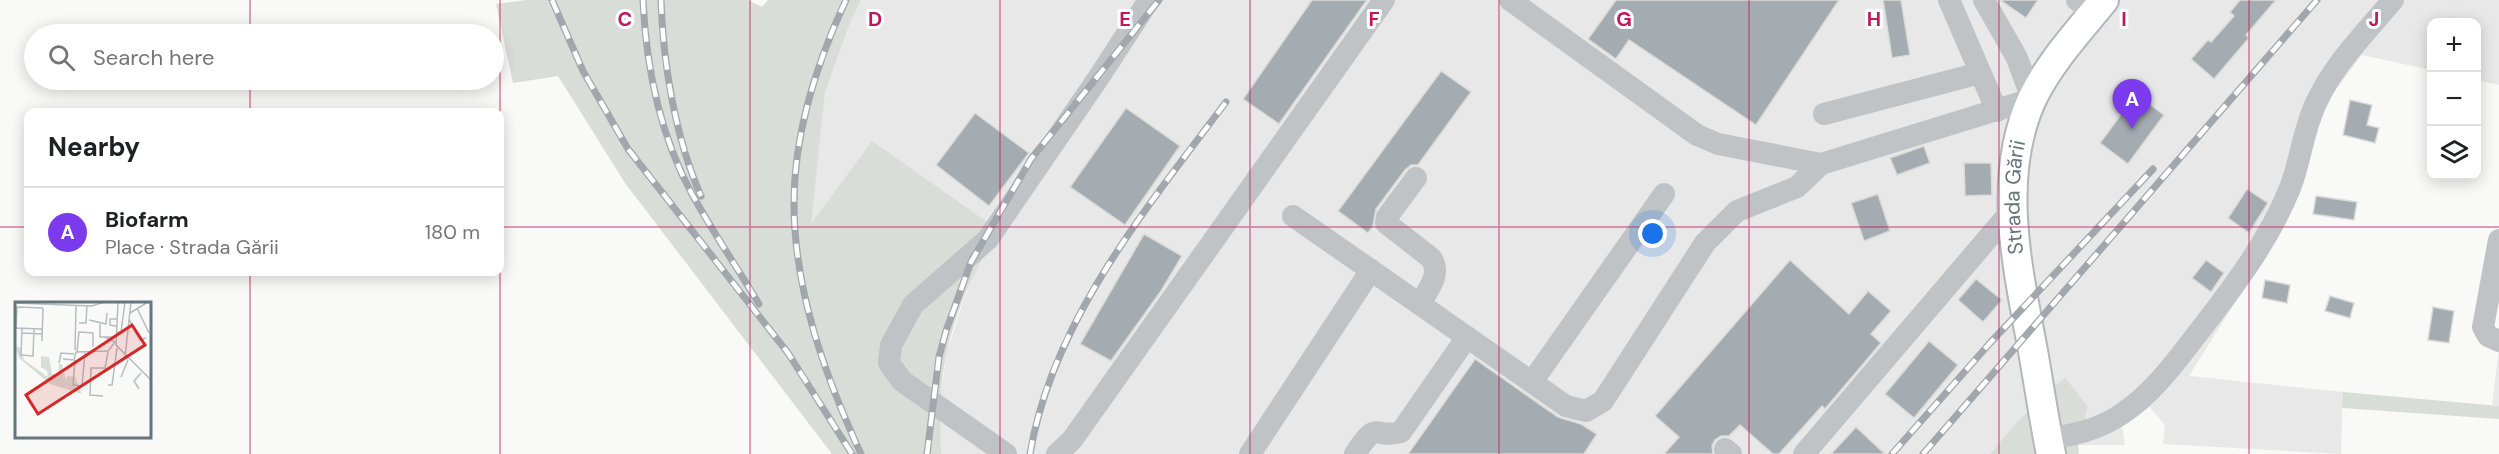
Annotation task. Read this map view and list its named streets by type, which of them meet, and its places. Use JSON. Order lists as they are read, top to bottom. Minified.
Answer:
{"streets":{"main road":["Strada Gării"]},"page":{"map_buttons":["+","−"],"search":"Search here","pins":"A","heading":"Nearby","list":[{"mark":"A","name":"Biofarm","note":"Place · Strada Gării","value":"180 m"}]},"grid":{"columns":["C","D","E","F","G","H","I","J"]}}
